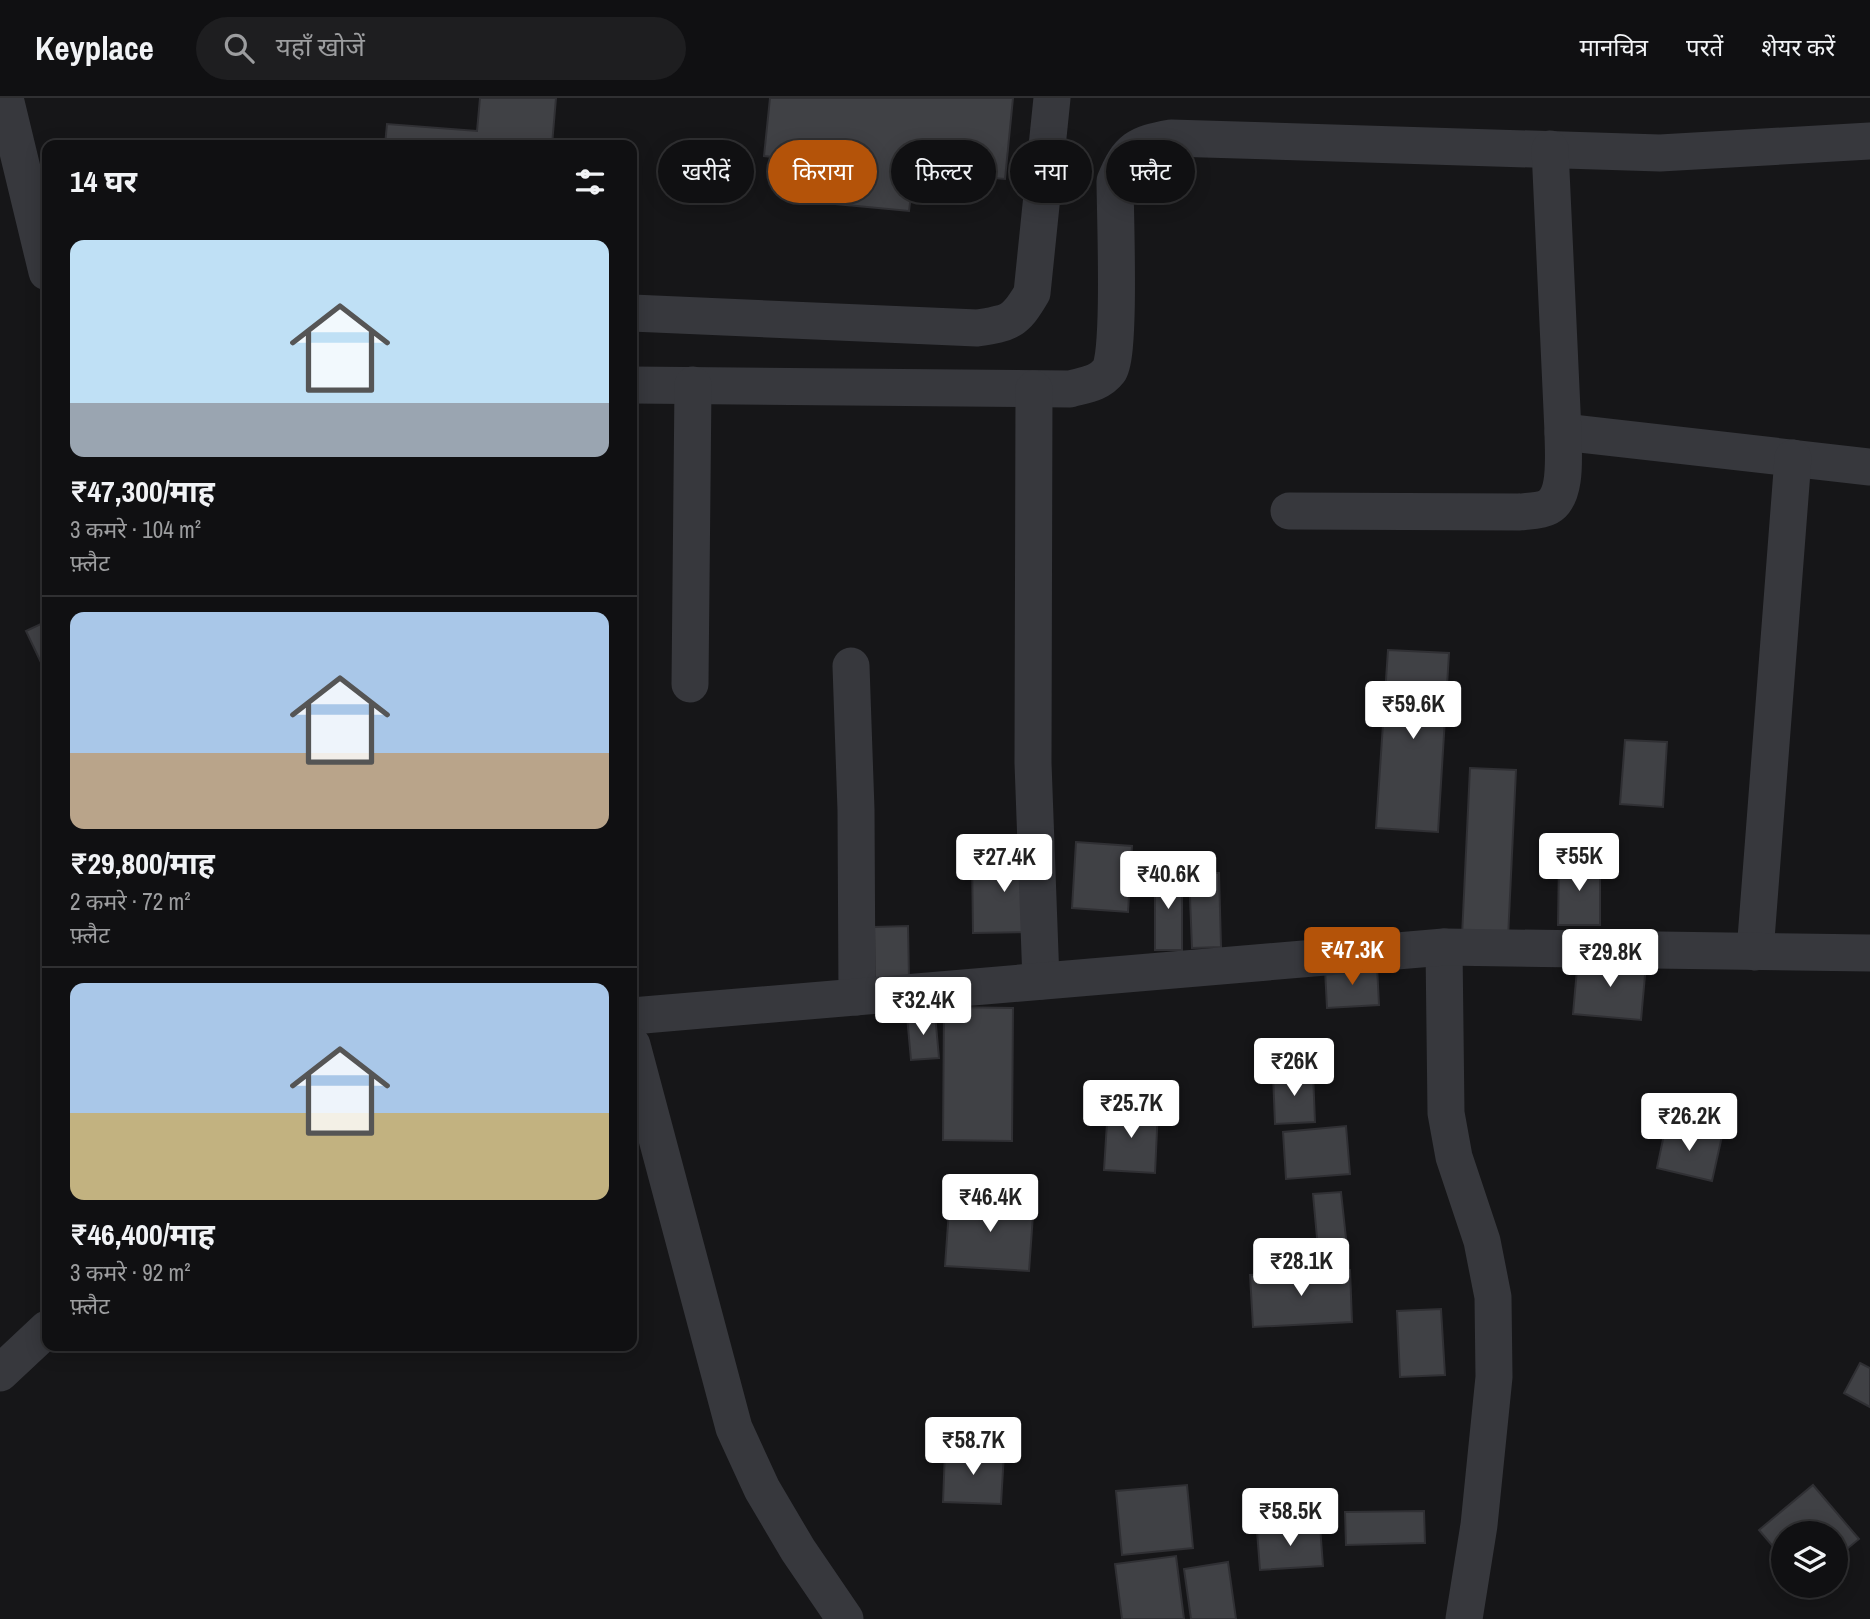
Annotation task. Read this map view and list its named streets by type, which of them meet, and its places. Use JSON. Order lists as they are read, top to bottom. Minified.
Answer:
{"page":{"header":"Keyplace","search":"यहाँ खोजें","nav":["मानचित्र","परतें","शेयर करें"],"chip":["खरीदें","किराया","फ़िल्टर","नया","फ़्लैट"],"heading":"14 घर","list":[{"name":"₹47,300/माह","note":"3 कमरे · 104 m² · फ़्लैट"},{"name":"₹29,800/माह","note":"2 कमरे · 72 m² · फ़्लैट"},{"name":"₹46,400/माह","note":"3 कमरे · 92 m² · फ़्लैट"}],"price":["₹59.6K","₹55K","₹27.4K","₹40.6K","₹47.3K","₹29.8K","₹32.4K","₹26K","₹25.7K","₹26.2K","₹46.4K","₹28.1K","₹58.7K","₹58.5K"]}}
